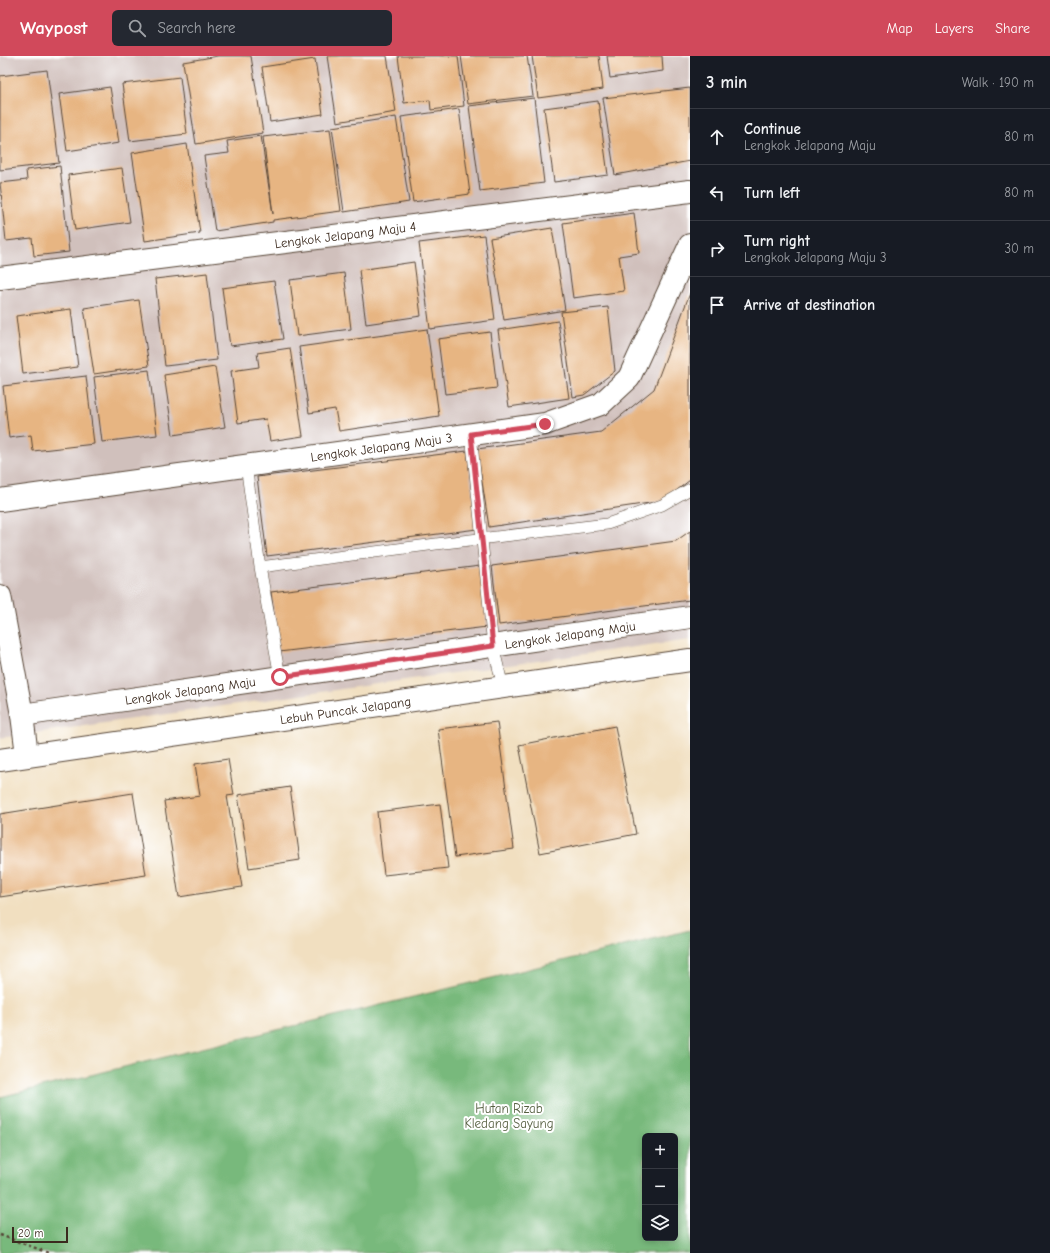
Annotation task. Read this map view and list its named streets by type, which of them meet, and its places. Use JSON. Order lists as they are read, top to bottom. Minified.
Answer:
{"streets":{"street":["Lengkok Jelapang Maju 4","Lengkok Jelapang Maju 3","Lengkok Jelapang Maju","Lebuh Puncak Jelapang"]},"parks":["Hutan Rizab Kledang Sayung"],"scale_bar":"20 m","page":{"header":"Waypost","search":"Search here","nav":["Map","Layers","Share"],"heading":["3 min","Walk · 190 m"],"list":[["Continue","Lengkok Jelapang Maju","80 m"],["Turn left","80 m"],["Turn right","Lengkok Jelapang Maju 3","30 m"],"Arrive at destination"],"map_buttons":["+","−"],"scale":"20 m"}}
